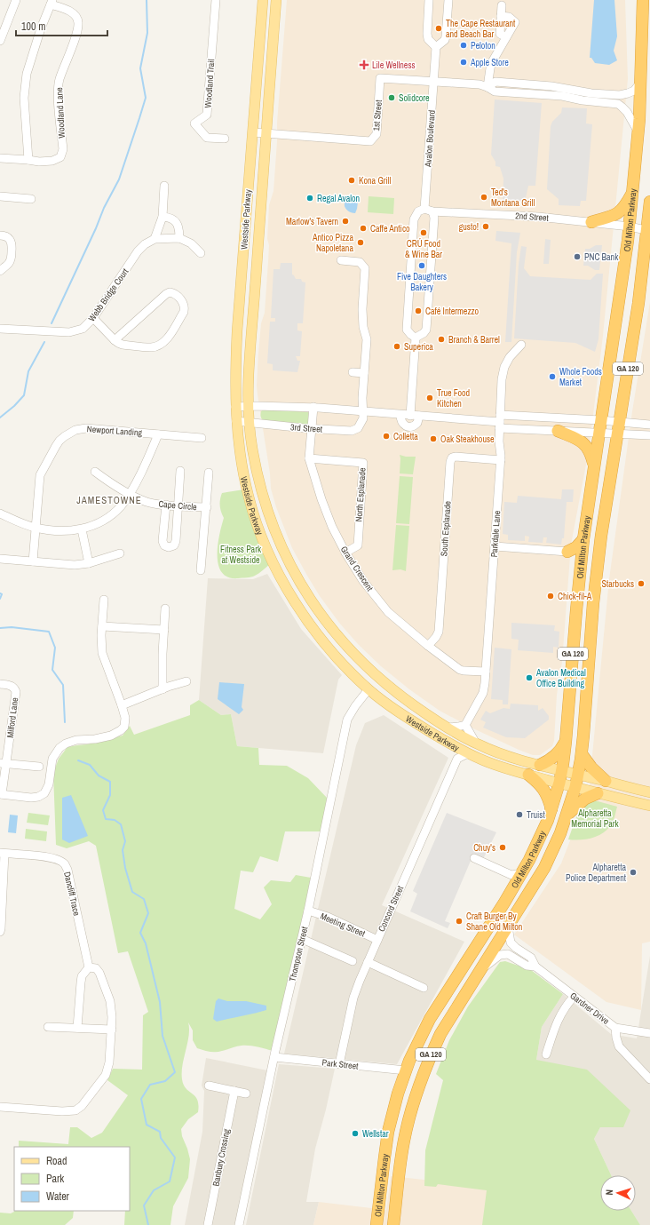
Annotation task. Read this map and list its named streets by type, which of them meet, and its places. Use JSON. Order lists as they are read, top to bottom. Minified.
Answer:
{"streets":{"highway":["Old Milton Parkway","GA 120"],"main road":["Westside Parkway"],"street":["Woodland Trail","Woodland Lane","1st Street","Avalon Boulevard","2nd Street","Webb Bridge Court","3rd Street","Newport Landing","North Esplanade","Cape Circle","South Esplanade","Parkdale Lane","Grand Crescent","Milford Lane","Dancliff Trace","Concord Street","Meeting Street","Thompson Street","Gardner Drive","Park Street","Banbury Crossing"]},"crossings":[["1st Street","Avalon Boulevard"],["1st Street","Westside Parkway"],["1st Street","Old Milton Parkway"],["2nd Street","Old Milton Parkway"],["Westside Parkway","Old Milton Parkway"],["Westside Parkway","3rd Street"],["Westside Parkway","Thompson Street"],["Old Milton Parkway","Gardner Drive"],["Old Milton Parkway","Park Street"],["3rd Street","Grand Crescent"],["North Esplanade","Grand Crescent"],["South Esplanade","Parkdale Lane"],["South Esplanade","Grand Crescent"],["Parkdale Lane","Grand Crescent"],["Concord Street","Meeting Street"],["Concord Street","Park Street"],["Meeting Street","Thompson Street"],["Thompson Street","Park Street"]],"districts":["JAMESTOWNE"],"parks":["Fitness Park at Westside","Alpharetta Memorial Park"],"places":{"other":["The Cape Restaurant and Beach Bar","Peloton","Apple Store","Solidcore","Kona Grill","Ted's Montana Grill","Regal Avalon","Marlow's Tavern","gusto!","Caffe Antico","CRÚ Food & Wine Bar","Antico Pizza Napoletana","PNC Bank","Five Daughters Bakery","Café Intermezzo","Branch & Barrel","Superica","Whole Foods Market","True Food Kitchen","Colletta","Oak Steakhouse","Starbucks","Chick-fil-A","Avalon Medical Office Building","Truist","Chuy's","Alpharetta Police Department","Craft Burger By Shane Old Milton","Wellstar"],"health":["Lile Wellness"]},"legend":["Road","Park","Water"],"scale_bar":"100 m","north":"left"}
